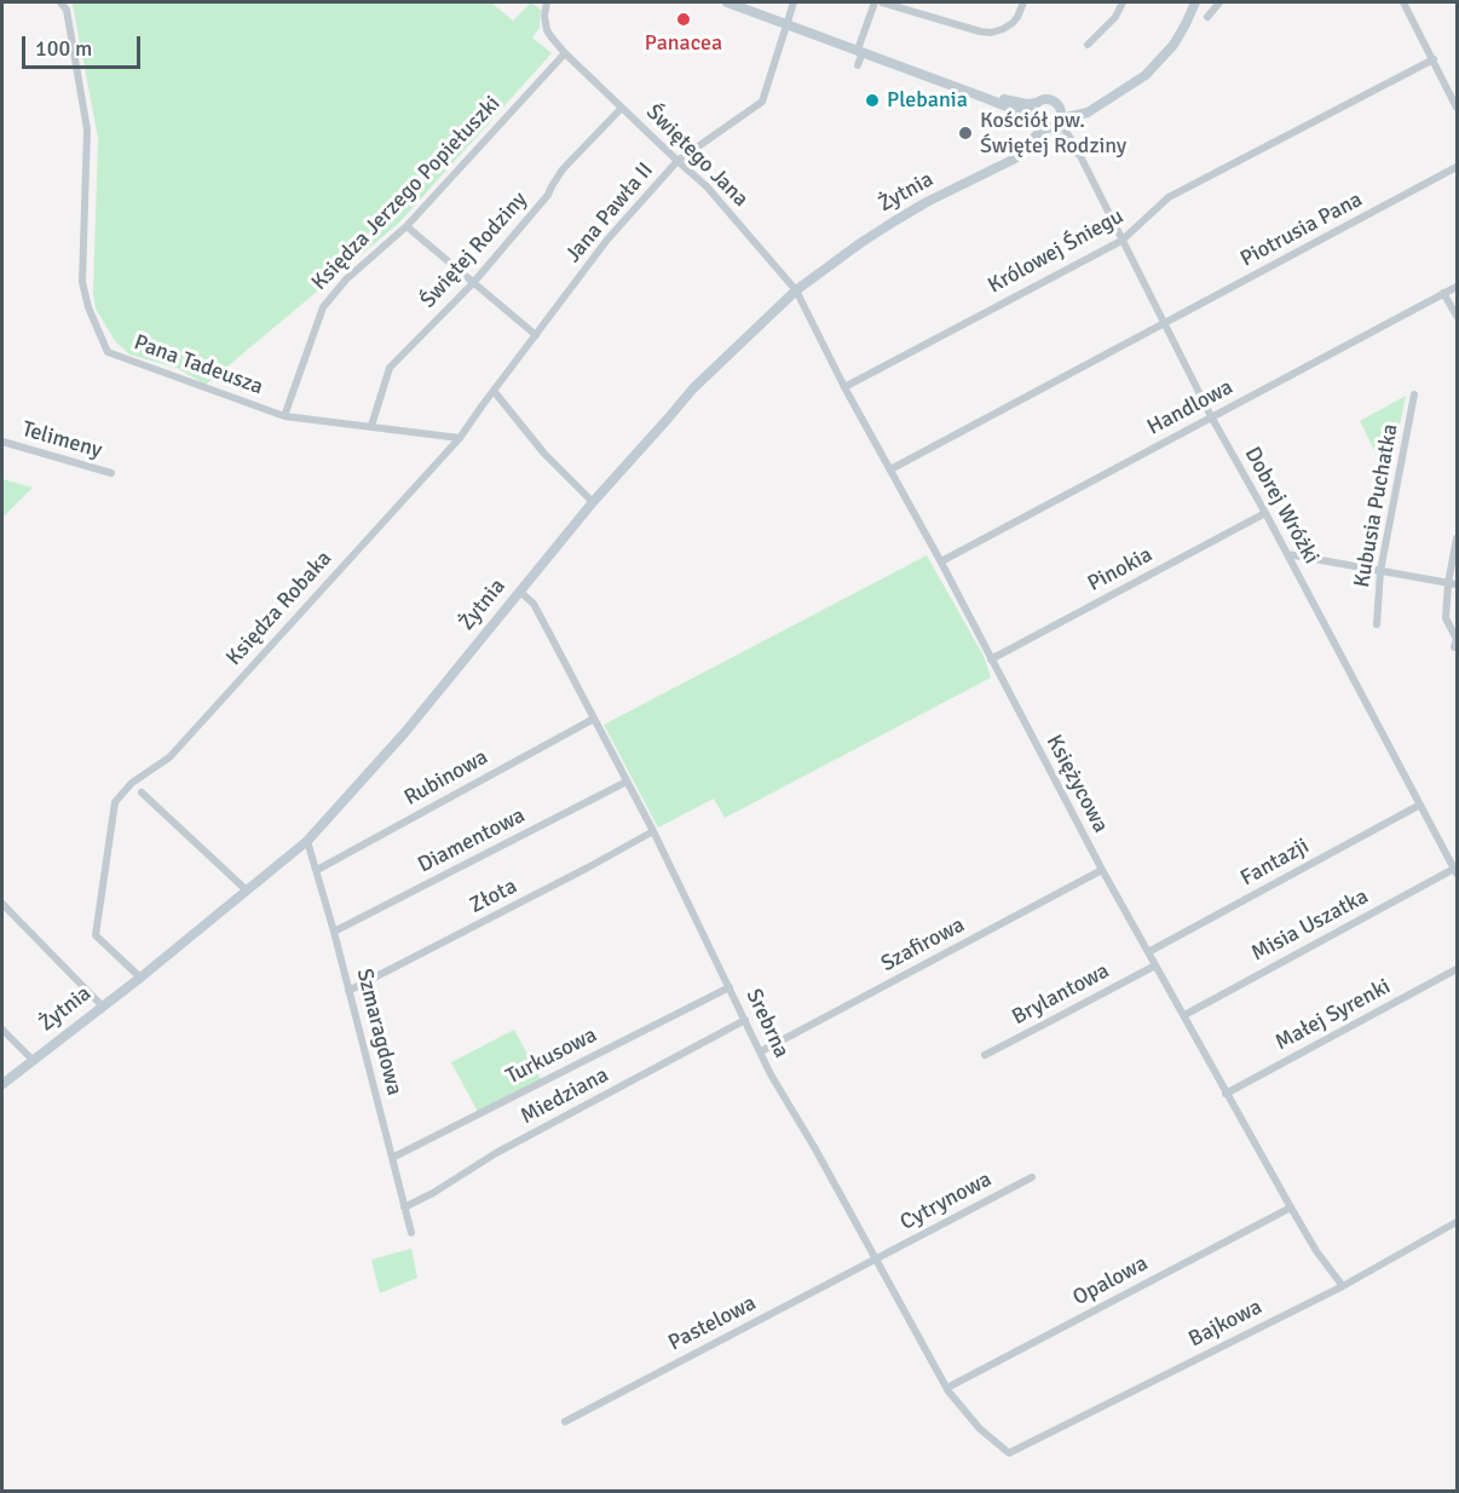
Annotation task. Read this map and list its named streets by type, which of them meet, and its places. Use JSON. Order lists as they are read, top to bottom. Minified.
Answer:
{"streets":{"street":["Świętego Jana","Żytnia","Księdza Jerzego Popiełuszki","Jana Pawła II","Piotrusia Pana","Świętej Rodziny","Królowej Śniegu","Pana Tadeusza","Handlowa","Telimeny","Dobrej Wróżki","Kubusia Puchatka","Pinokia","Księdza Robaka","Rubinowa","Księżycowa","Diamentowa","Fantazji","Złota","Misia Uszatka","Szafirowa","Brylantowa","Małej Syrenki","Srebrna","Szmaragdowa","Turkusowa","Miedziana","Cytrynowa","Opalowa","Pastelowa","Bajkowa"]},"crossings":[["Świętego Jana","Żytnia"],["Świętego Jana","Księdza Jerzego Popiełuszki"],["Świętego Jana","Jana Pawła II"],["Świętego Jana","Świętej Rodziny"],["Świętego Jana","Księżycowa"],["Żytnia","Dobrej Wróżki"],["Żytnia","Księdza Robaka"],["Żytnia","Księżycowa"],["Żytnia","Srebrna"],["Żytnia","Szmaragdowa"],["Księdza Jerzego Popiełuszki","Pana Tadeusza"],["Jana Pawła II","Pana Tadeusza"],["Jana Pawła II","Księdza Robaka"],["Piotrusia Pana","Dobrej Wróżki"],["Piotrusia Pana","Księżycowa"],["Świętej Rodziny","Pana Tadeusza"],["Królowej Śniegu","Dobrej Wróżki"],["Królowej Śniegu","Księżycowa"],["Pana Tadeusza","Księdza Robaka"],["Handlowa","Dobrej Wróżki"],["Handlowa","Księżycowa"],["Dobrej Wróżki","Pinokia"],["Dobrej Wróżki","Fantazji"],["Dobrej Wróżki","Misia Uszatka"],["Pinokia","Księżycowa"],["Rubinowa","Srebrna"],["Rubinowa","Szmaragdowa"],["Księżycowa","Fantazji"],["Księżycowa","Misia Uszatka"],["Księżycowa","Szafirowa"],["Księżycowa","Brylantowa"],["Księżycowa","Małej Syrenki"],["Księżycowa","Opalowa"],["Księżycowa","Bajkowa"],["Diamentowa","Srebrna"],["Diamentowa","Szmaragdowa"],["Złota","Srebrna"],["Złota","Szmaragdowa"],["Szafirowa","Srebrna"],["Srebrna","Turkusowa"],["Srebrna","Miedziana"],["Srebrna","Cytrynowa"],["Srebrna","Opalowa"],["Srebrna","Pastelowa"],["Srebrna","Bajkowa"],["Szmaragdowa","Turkusowa"],["Szmaragdowa","Miedziana"],["Cytrynowa","Pastelowa"]],"places":["Panacea","Plebania","Kościół pw. Świętej Rodziny"],"scale_bar":"100 m"}
